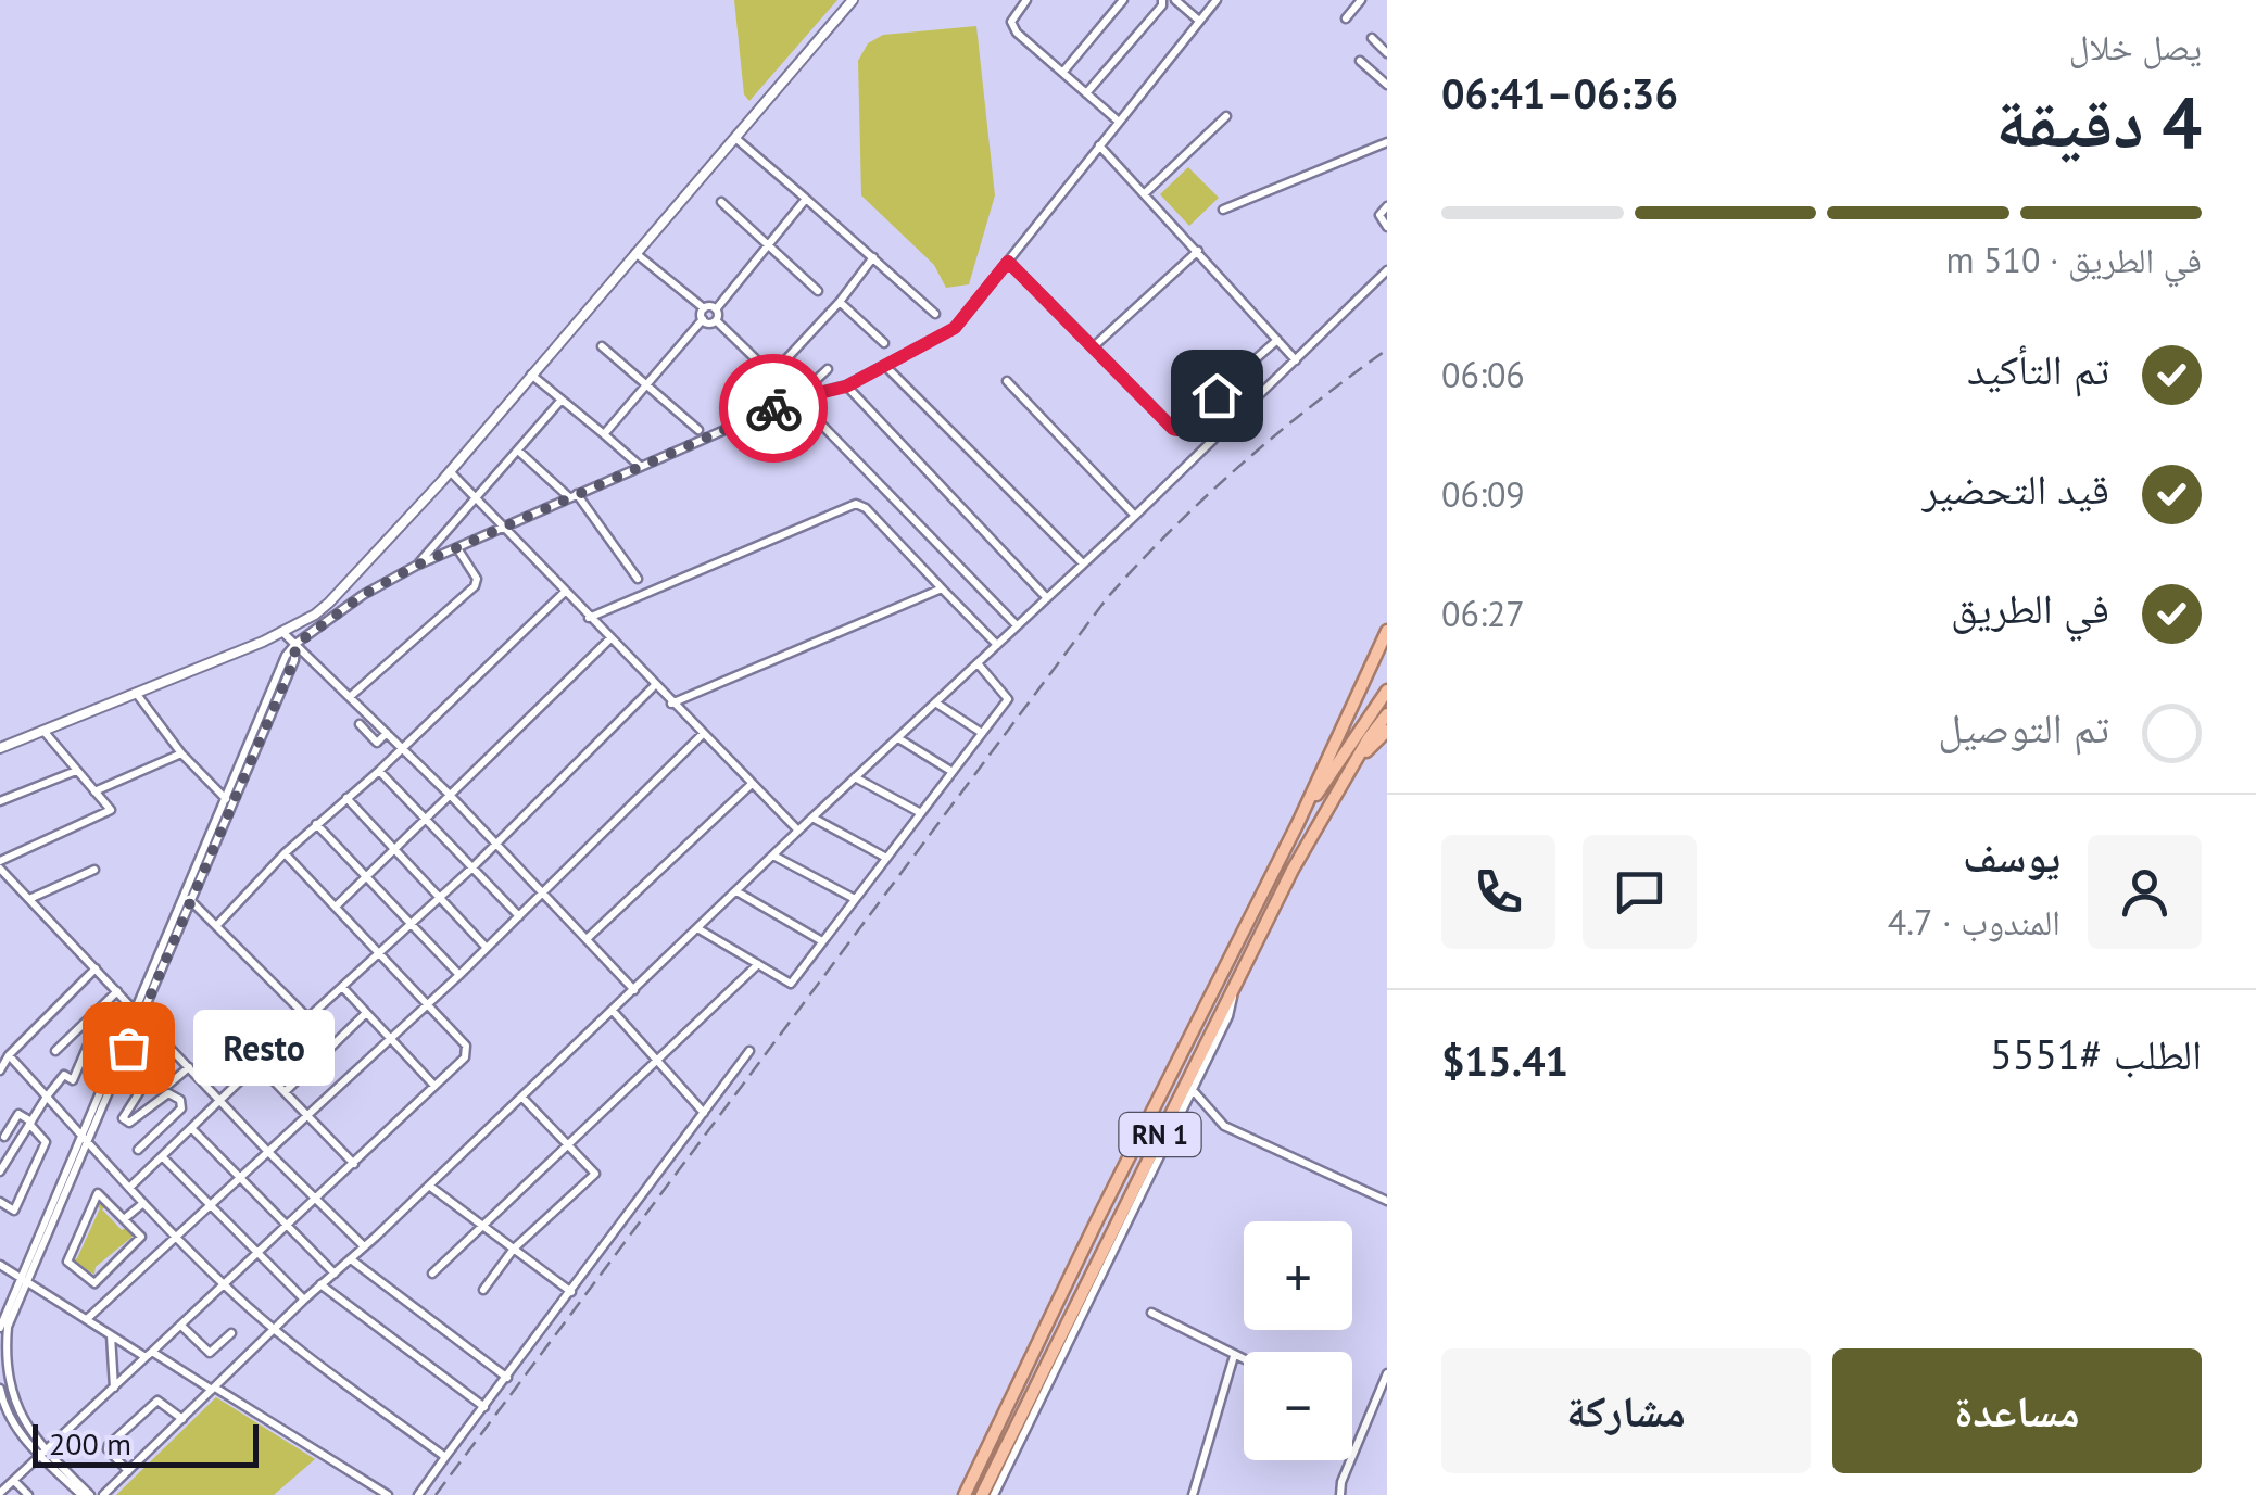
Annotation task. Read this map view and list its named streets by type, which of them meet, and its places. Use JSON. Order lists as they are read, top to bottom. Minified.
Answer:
{"streets":{"highway":["RN 1"]},"places":["Resto"],"scale_bar":"200 m","page":{"heading":["4 دقيقة","يصل خلال","06:36–06:41"],"panel":["يوسف","المندوب · 4.7","الطلب #5551","$15.41"],"bar":"في الطريق · 510 m","list":[["تم التأكيد","06:06"],["قيد التحضير","06:09"],["في الطريق","06:27"],"تم التوصيل"],"bubble":"Resto","map_buttons":["+","−"],"buttons":["مساعدة","مشاركة"],"scale":"200 m"}}
